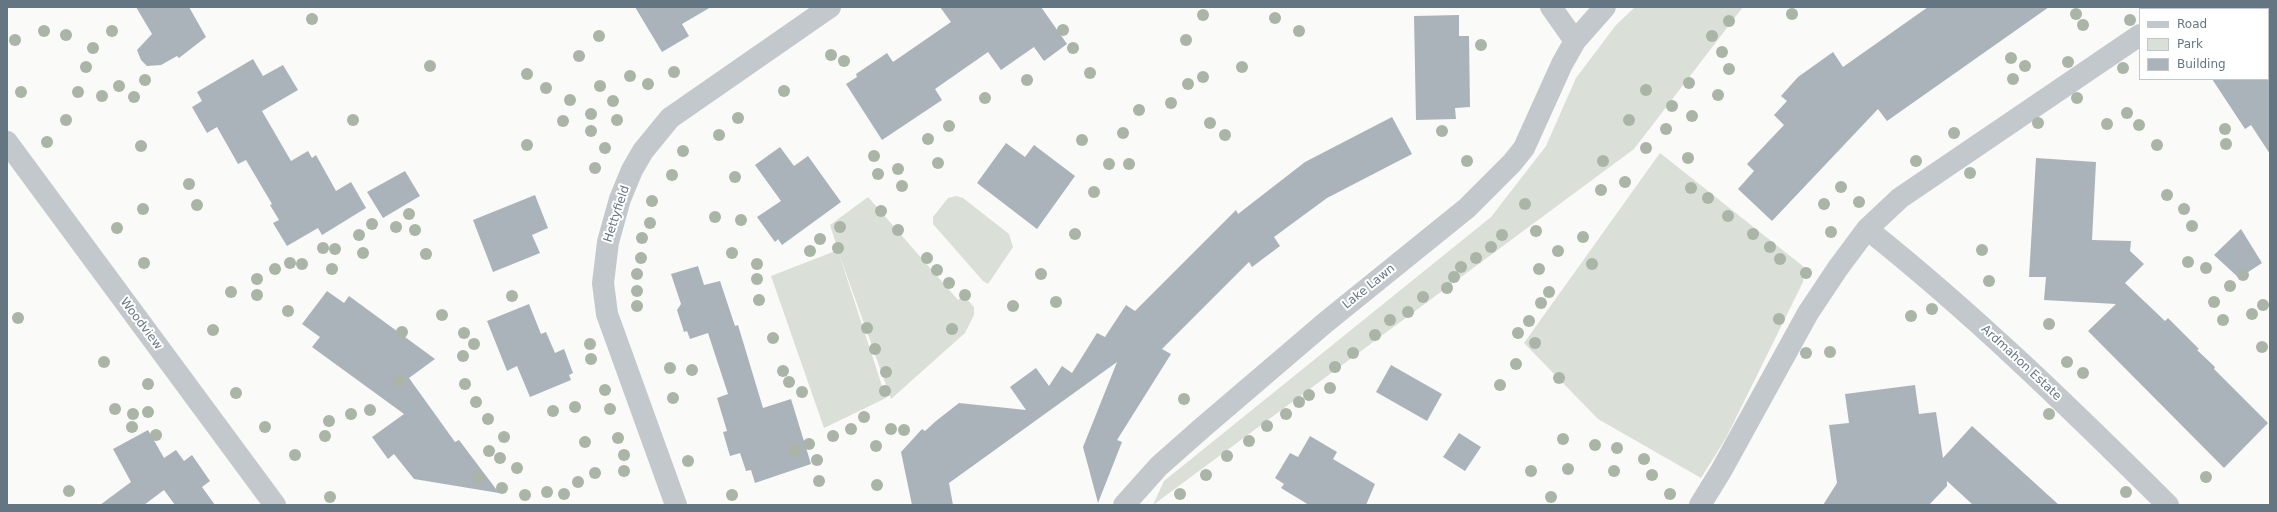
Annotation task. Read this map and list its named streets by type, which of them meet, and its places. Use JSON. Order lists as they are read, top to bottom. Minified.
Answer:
{"streets":{"street":["Hettyfield","Lake Lawn","Woodview","Ardmahon Estate"]},"legend":["Road","Park","Building"]}
